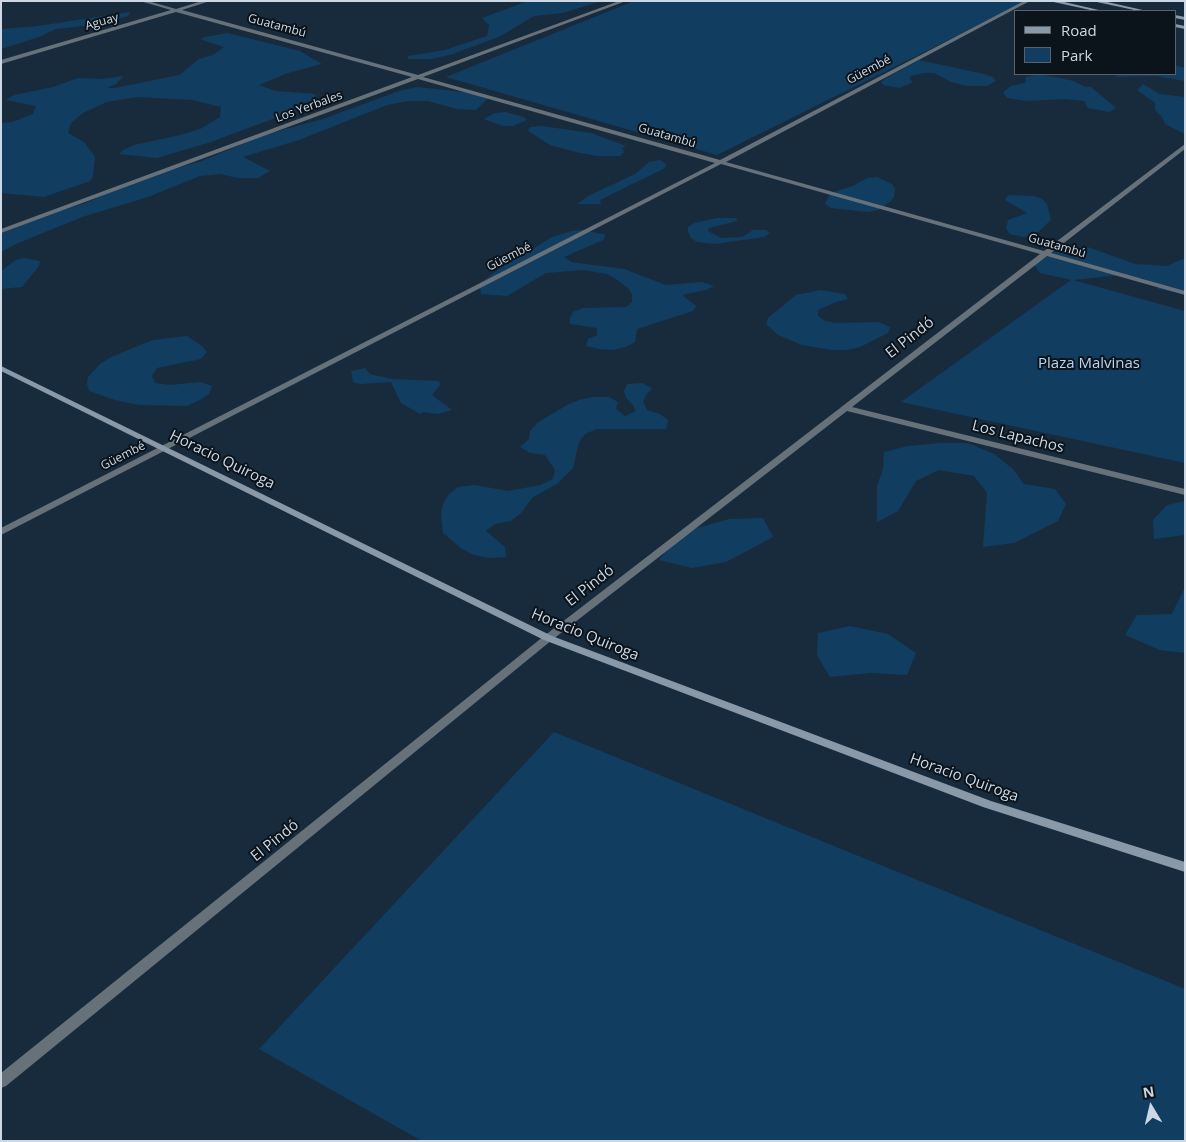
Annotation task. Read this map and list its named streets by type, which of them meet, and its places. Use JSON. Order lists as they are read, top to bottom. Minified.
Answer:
{"streets":{"main road":["Horacio Quiroga"],"street":["Aguay","Guatambú","Güembé","Los Yerbales","El Pindó","Los Lapachos"]},"crossings":[["Aguay","Guatambú"],["Guatambú","Güembé"],["Guatambú","Los Yerbales"],["Guatambú","El Pindó"],["Güembé","Horacio Quiroga"],["El Pindó","Los Lapachos"],["El Pindó","Horacio Quiroga"]],"parks":["Plaza Malvinas"],"legend":["Road","Park"],"north":"top"}
